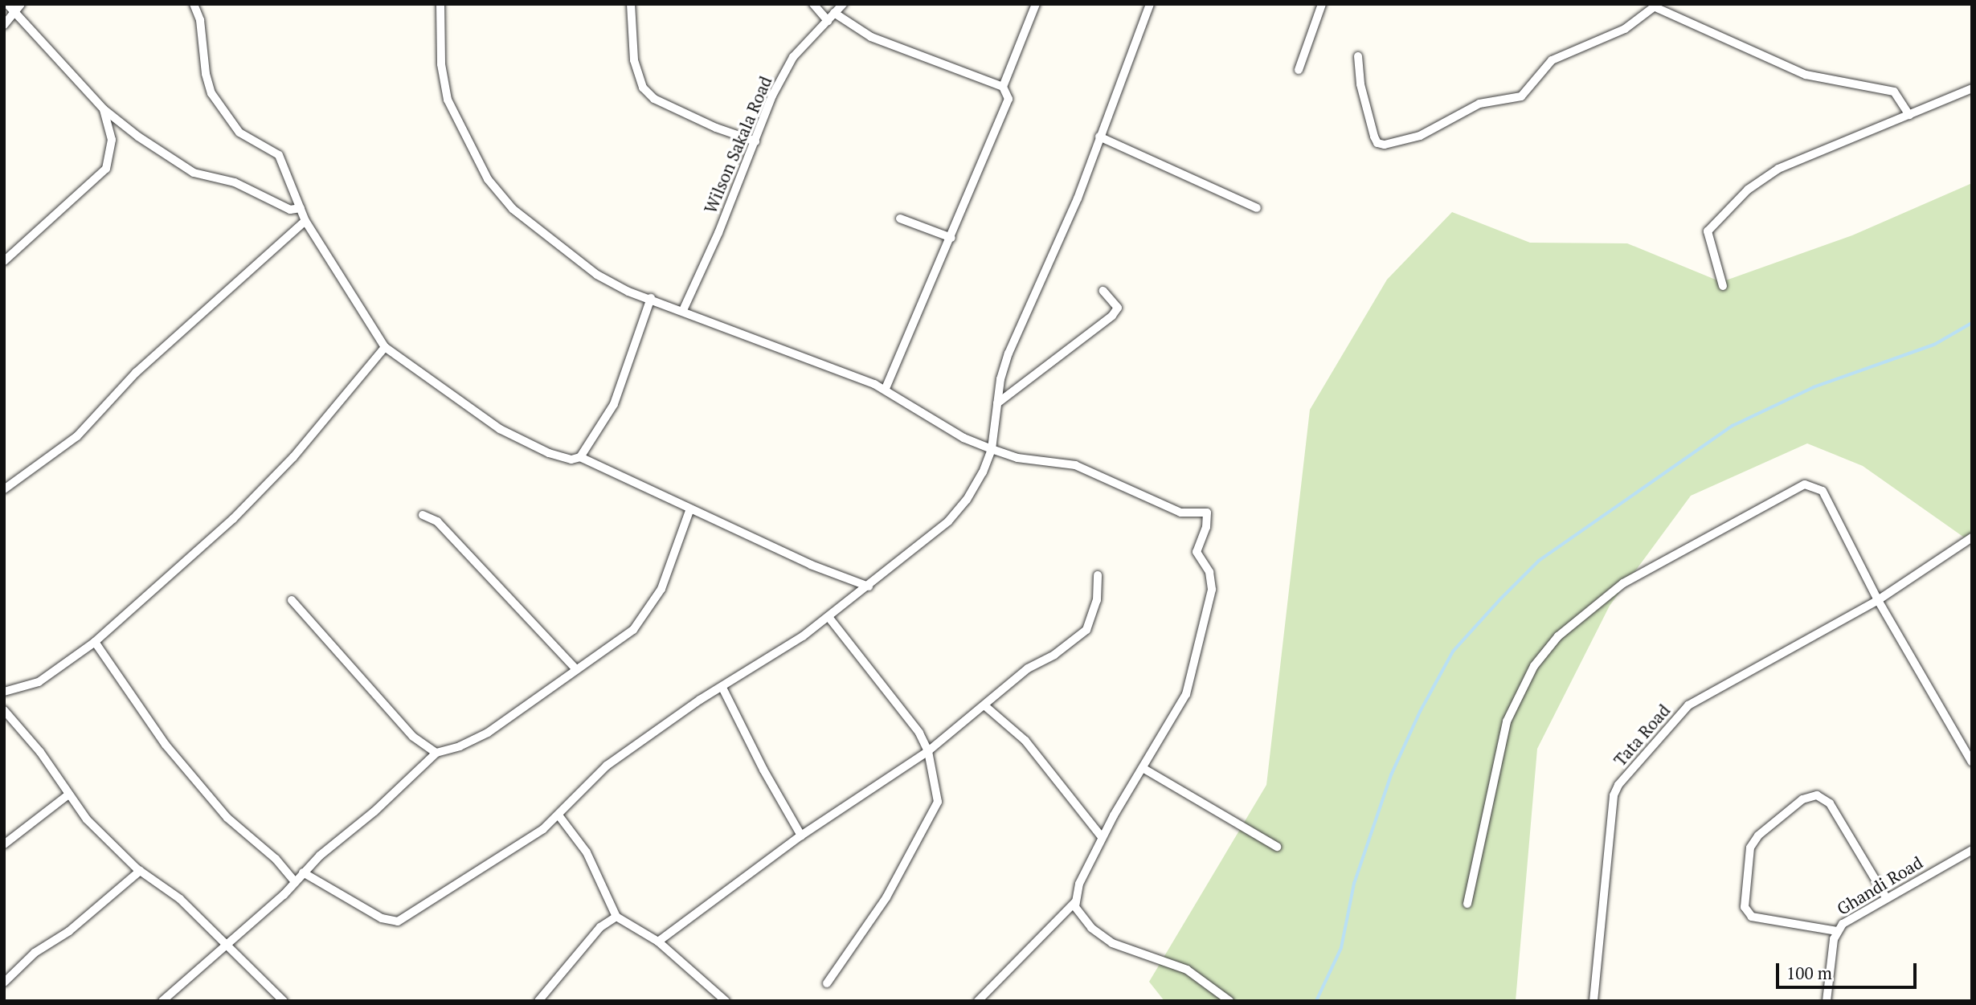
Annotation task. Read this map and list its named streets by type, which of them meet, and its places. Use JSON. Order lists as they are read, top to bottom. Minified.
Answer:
{"streets":{"street":["Wilson Sakala Road","Tata Road","Ghandi Road"]},"scale_bar":"100 m"}
